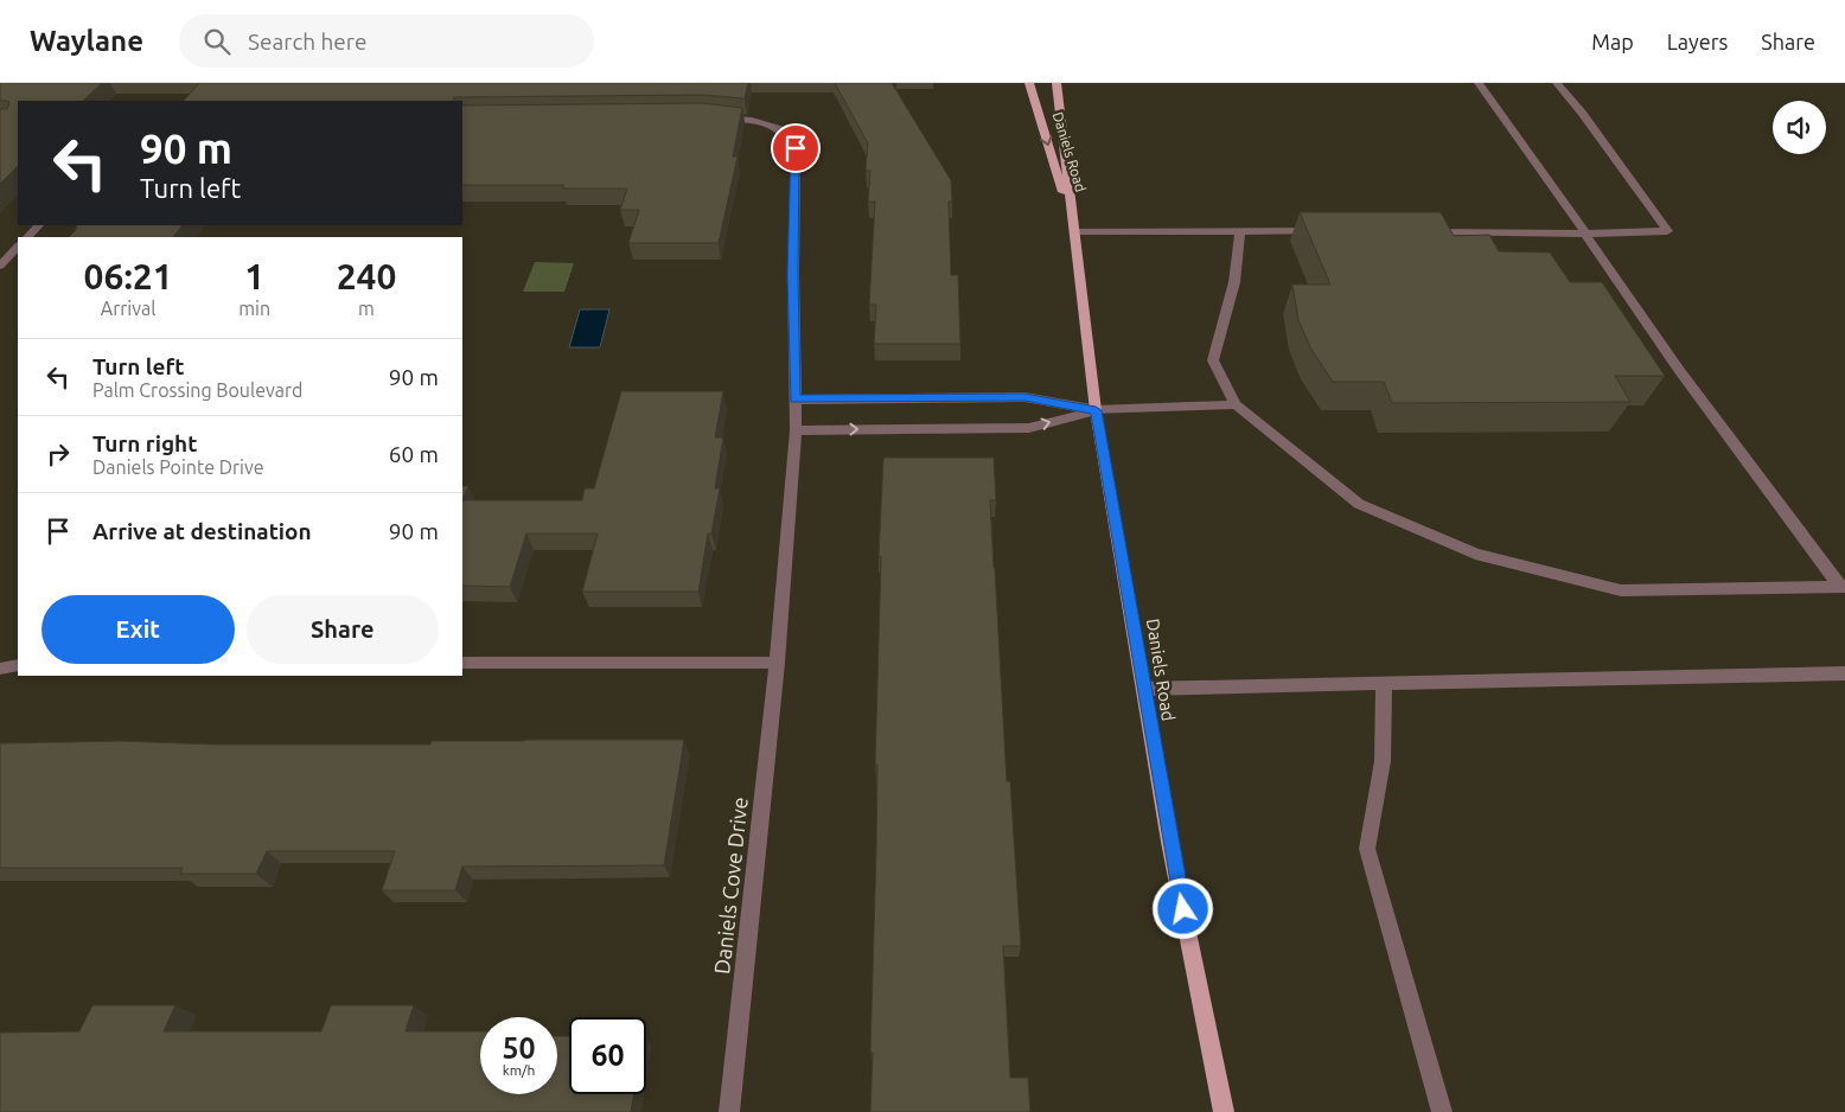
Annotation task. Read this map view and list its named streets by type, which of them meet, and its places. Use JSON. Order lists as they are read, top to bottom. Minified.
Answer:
{"streets":{"main road":["Daniels Road"],"street":["Daniels Cove Drive"]},"page":{"header":"Waylane","search":"Search here","nav":["Map","Layers","Share"],"turn":["90 m","Turn left"],"eta":["06:21","Arrival","1","min","240","m"],"list":[{"name":"Turn left","note":"Palm Crossing Boulevard","value":"90 m"},{"name":"Turn right","note":"Daniels Pointe Drive","value":"60 m"},{"name":"Arrive at destination","value":"90 m"}],"buttons":["Exit","Share"],"speed":"50 km/h","limit":"60"}}
